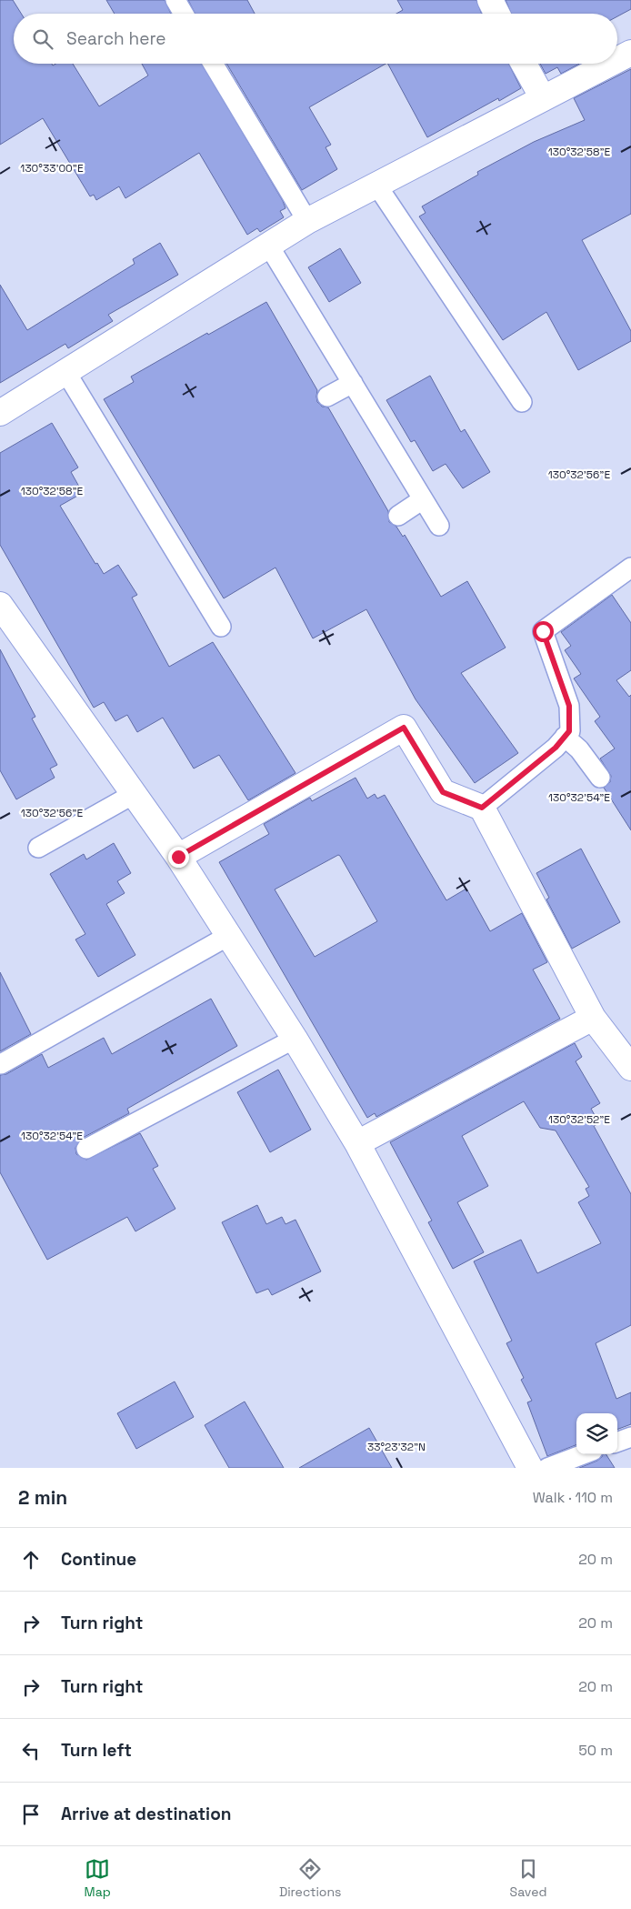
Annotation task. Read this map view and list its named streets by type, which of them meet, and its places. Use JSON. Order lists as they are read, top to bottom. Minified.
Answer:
{"page":{"search":"Search here","heading":["2 min","Walk · 110 m"],"list":[["Continue","20 m"],["Turn right","20 m"],["Turn right","20 m"],["Turn left","50 m"],"Arrive at destination"],"nav":["Map","Directions","Saved"]},"coordinates":["130°32'58\"E","130°33'00\"E","130°32'56\"E","130°32'54\"E","130°32'52\"E","33°23'32\"N"]}
